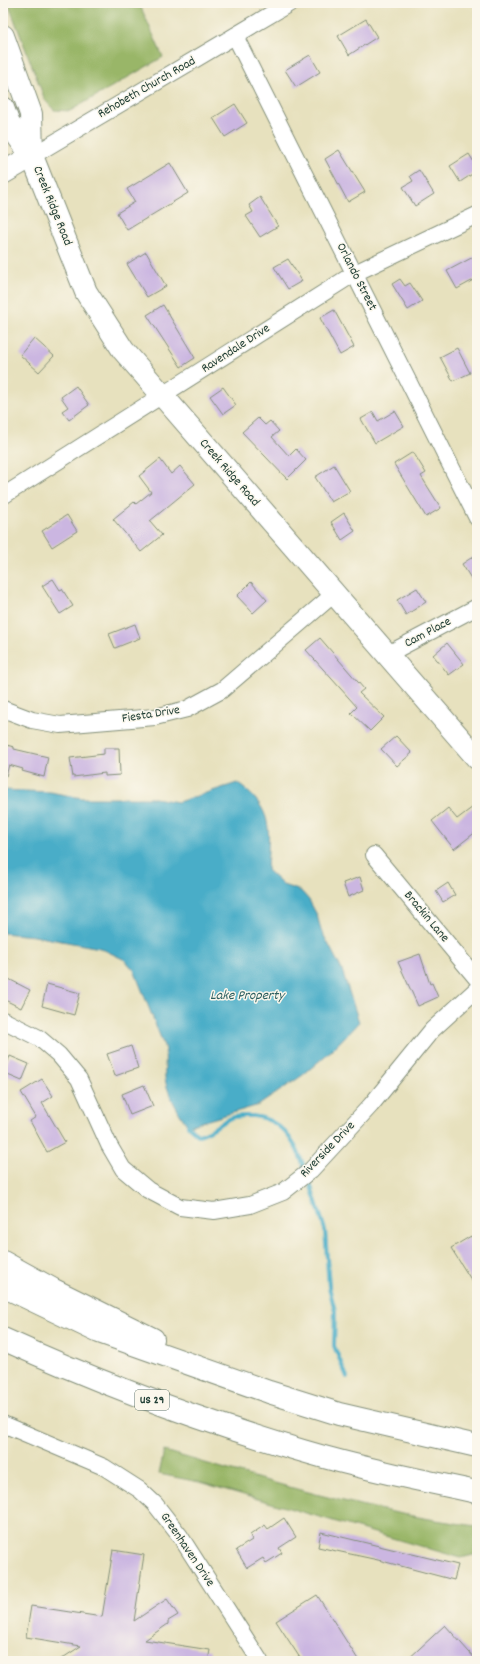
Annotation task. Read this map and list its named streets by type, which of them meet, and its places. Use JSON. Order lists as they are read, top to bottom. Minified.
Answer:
{"streets":{"main road":["Rehobeth Church Road","Creek Ridge Road","US 29"],"street":["Orlando Street","Ravendale Drive","Cam Place","Fiesta Drive","Brackin Lane","Riverside Drive","Greenhaven Drive"]},"crossings":[["Rehobeth Church Road","Creek Ridge Road"],["Rehobeth Church Road","Orlando Street"],["Creek Ridge Road","Ravendale Drive"],["Creek Ridge Road","Cam Place"],["Creek Ridge Road","Fiesta Drive"],["Orlando Street","Ravendale Drive"]],"water":["Lake Property"]}
